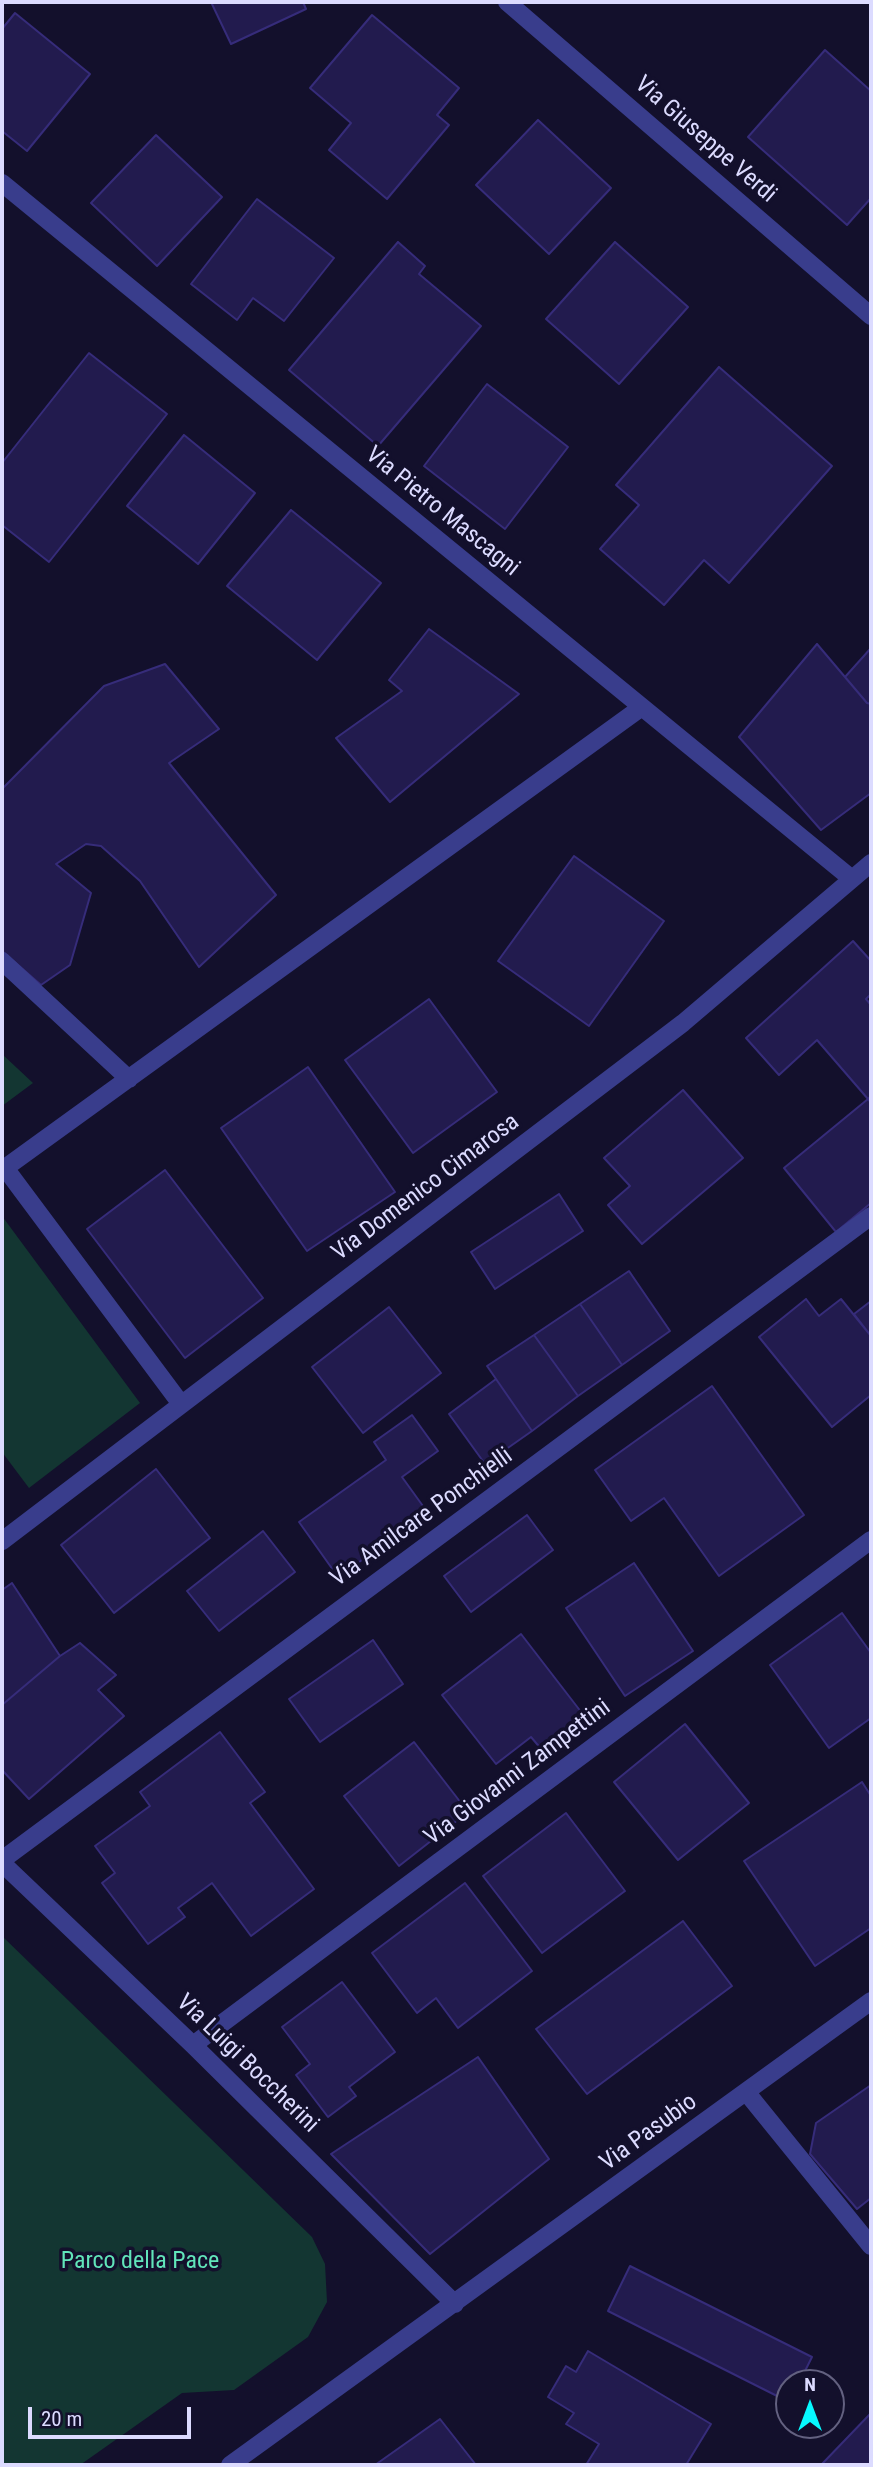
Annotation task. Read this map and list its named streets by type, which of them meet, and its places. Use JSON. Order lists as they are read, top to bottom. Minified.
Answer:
{"streets":{"street":["Via Giuseppe Verdi","Via Pietro Mascagni","Via Domenico Cimarosa","Via Amilcare Ponchielli","Via Giovanni Zampettini","Via Luigi Boccherini","Via Pasubio"]},"crossings":[["Via Pietro Mascagni","Via Domenico Cimarosa"],["Via Amilcare Ponchielli","Via Luigi Boccherini"],["Via Giovanni Zampettini","Via Luigi Boccherini"],["Via Luigi Boccherini","Via Pasubio"]],"parks":["Parco della Pace"],"scale_bar":"20 m","north":"top"}
